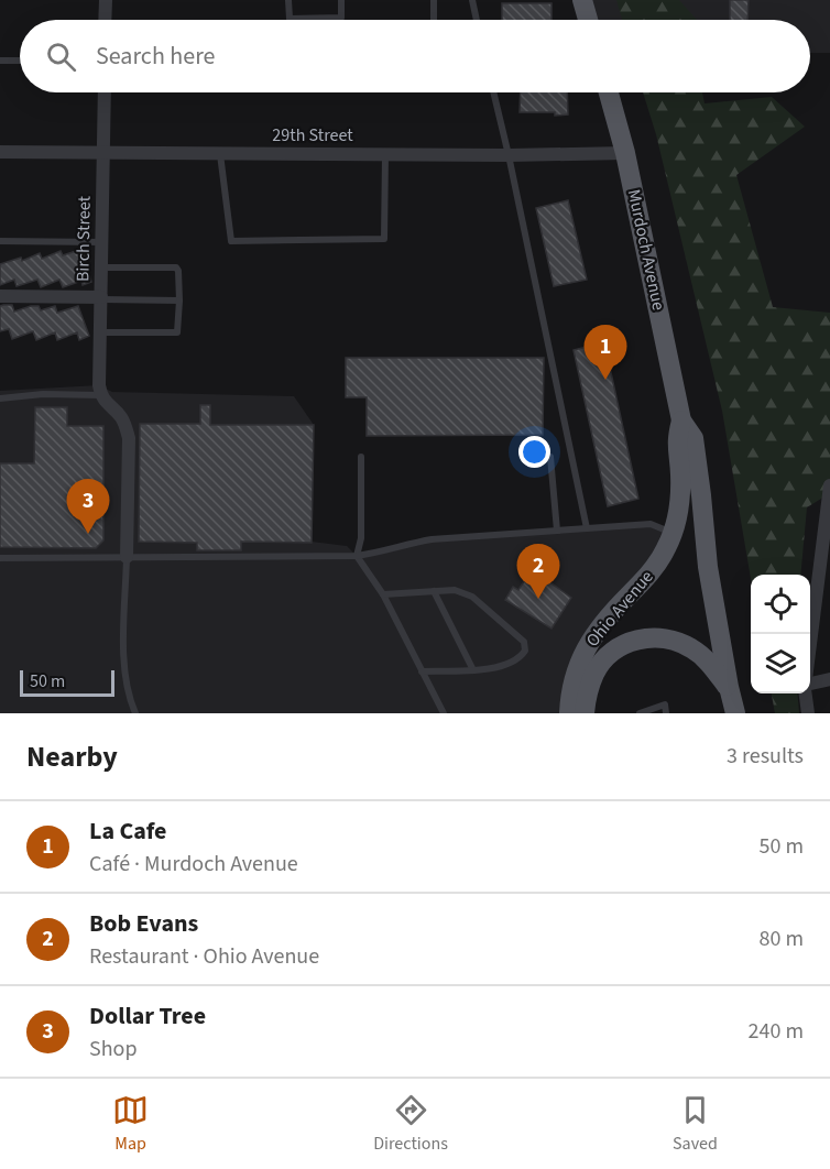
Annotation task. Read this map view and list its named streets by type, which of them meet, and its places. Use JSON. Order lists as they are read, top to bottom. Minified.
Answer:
{"streets":{"main road":["Murdoch Avenue","Ohio Avenue"],"street":["29th Street","Birch Street"]},"crossings":[["29th Street","Birch Street"],["29th Street","Murdoch Avenue"],["Murdoch Avenue","Ohio Avenue"]],"scale_bar":"50 m","page":{"search":"Search here","pins":["1","3","2"],"scale":"50 m","heading":["Nearby","3 results"],"list":[{"mark":"1","name":"La Cafe","note":"Café · Murdoch Avenue","value":"50 m"},{"mark":"2","name":"Bob Evans","note":"Restaurant · Ohio Avenue","value":"80 m"},{"mark":"3","name":"Dollar Tree","note":"Shop","value":"240 m"}],"nav":["Map","Directions","Saved"]}}
